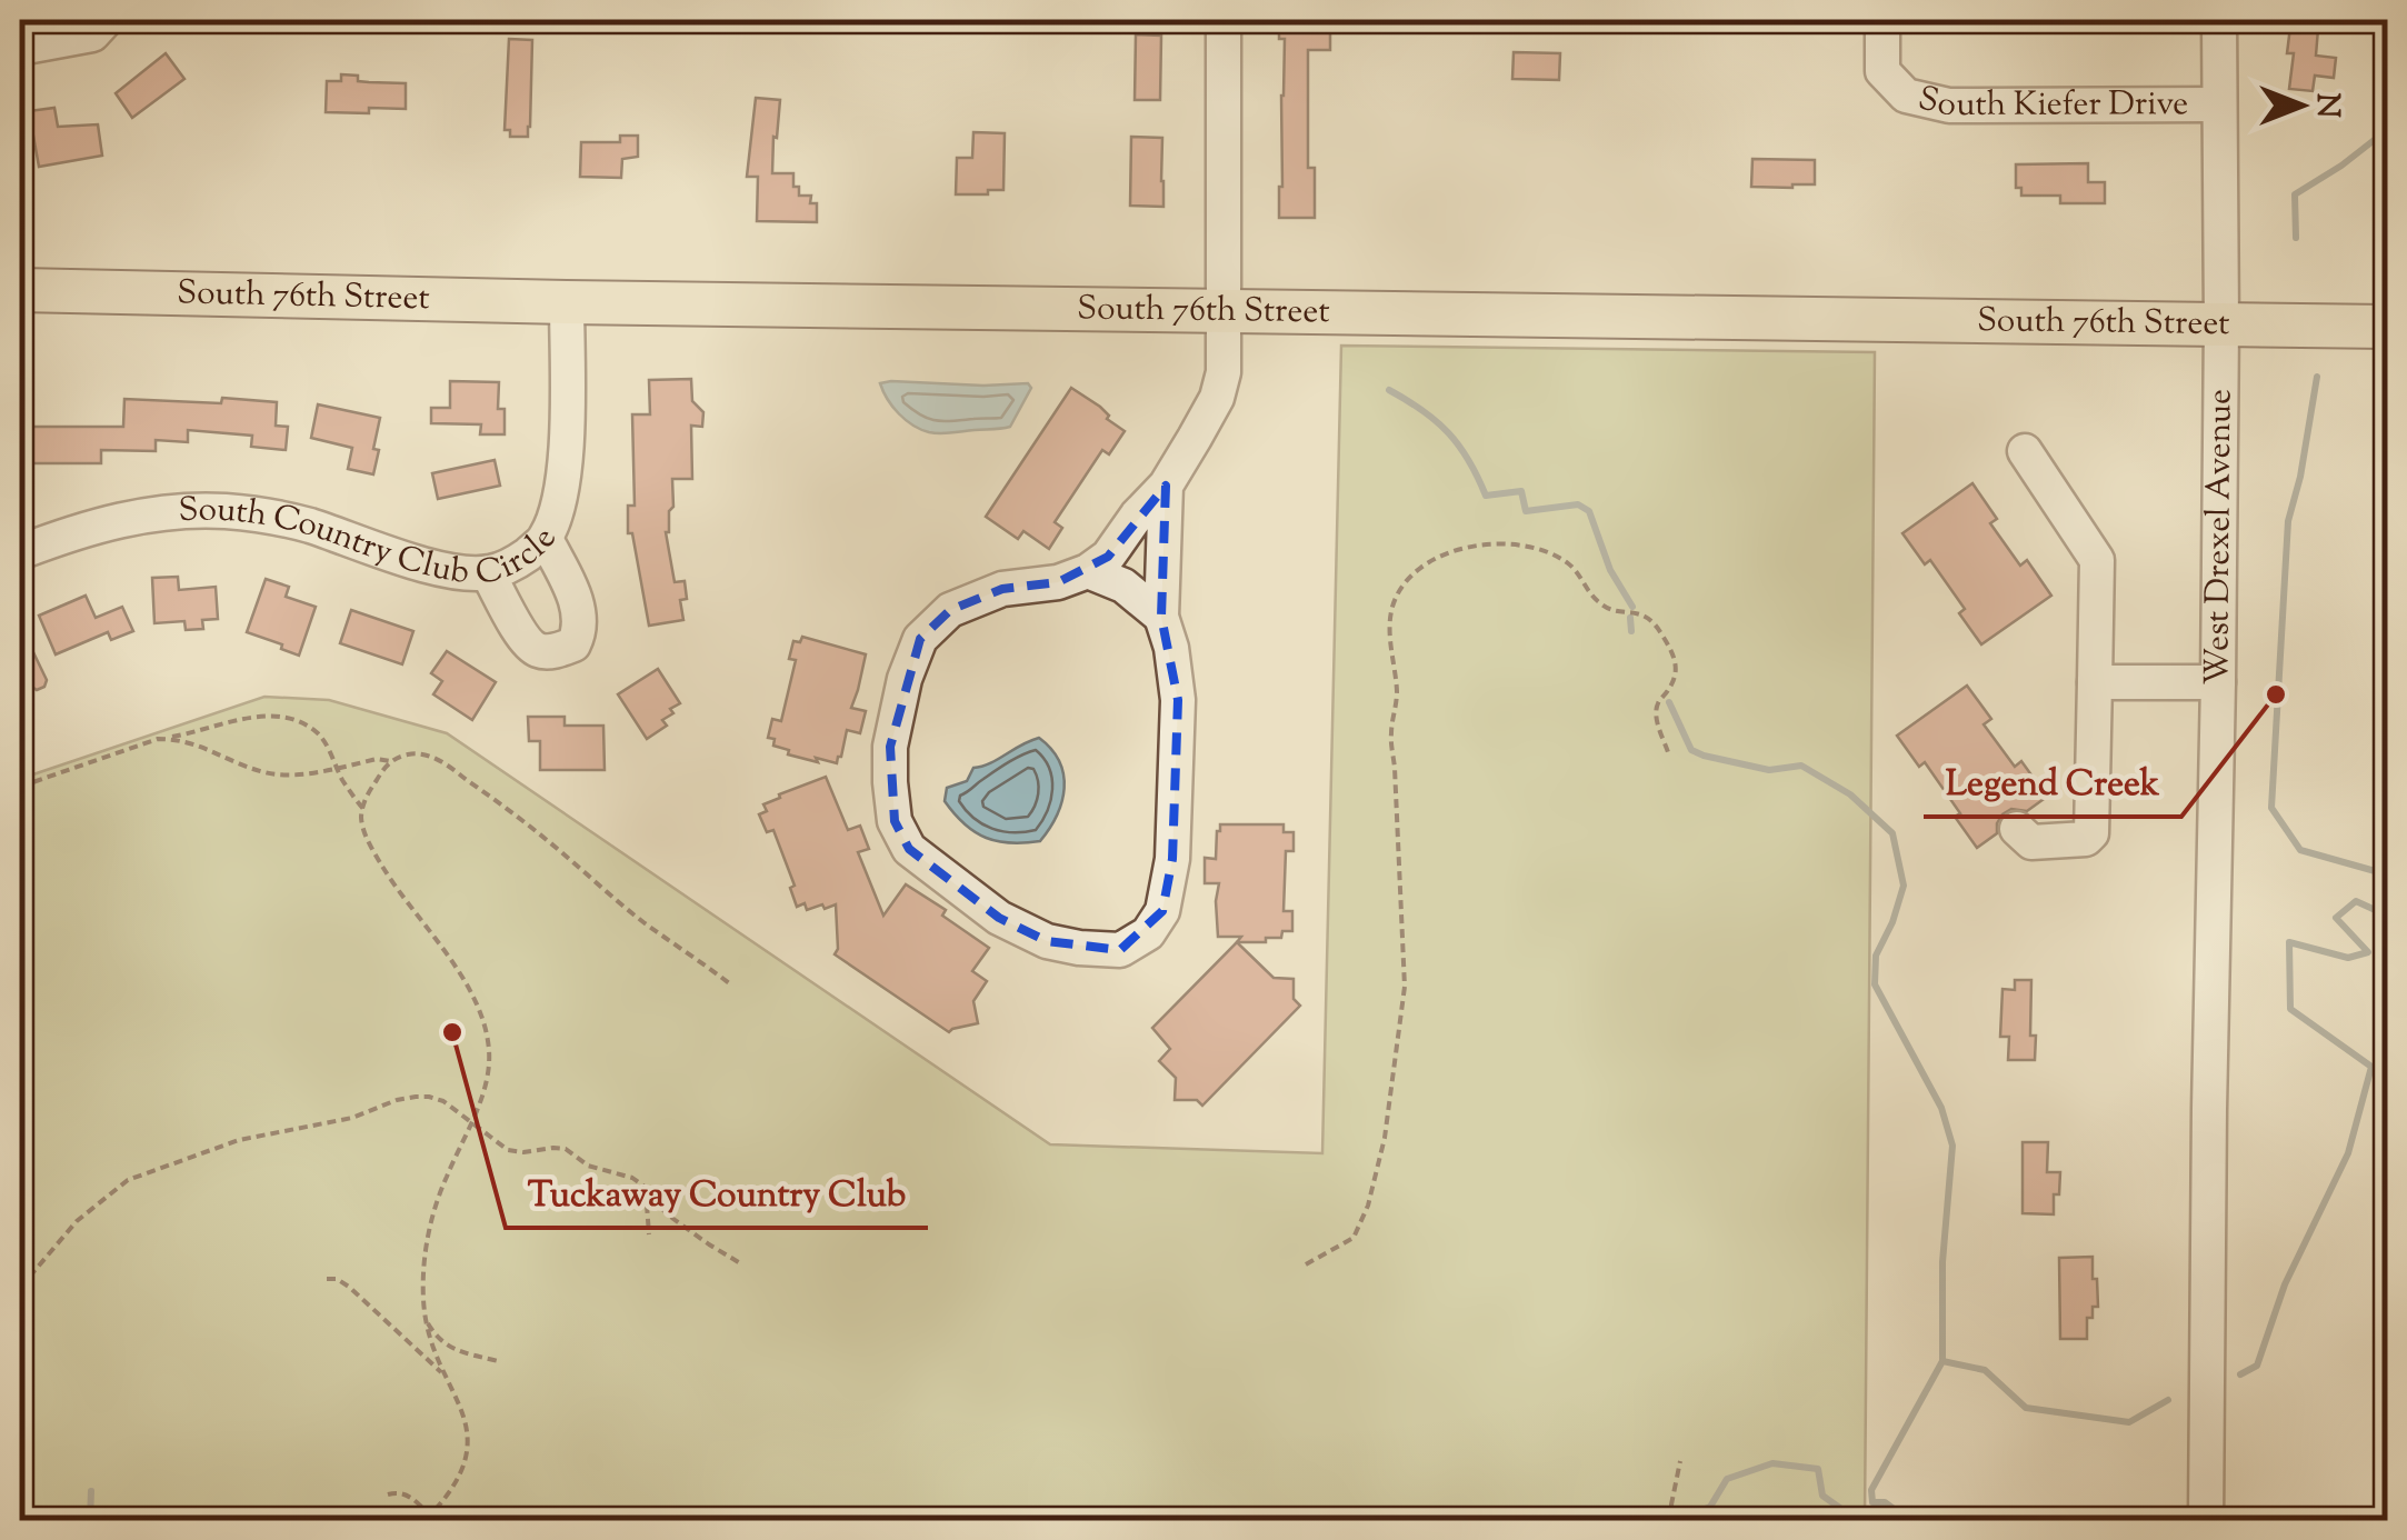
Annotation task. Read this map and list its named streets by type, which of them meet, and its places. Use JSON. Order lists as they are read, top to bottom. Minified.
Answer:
{"streets":{"main road":["South 76th Street"],"street":["South Kiefer Drive","South Country Club Circle","West Drexel Avenue"]},"crossings":[["South Kiefer Drive","West Drexel Avenue"],["South 76th Street","South Country Club Circle"],["South 76th Street","West Drexel Avenue"]],"places":["Legend Creek","Tuckaway Country Club"],"north":"right"}
